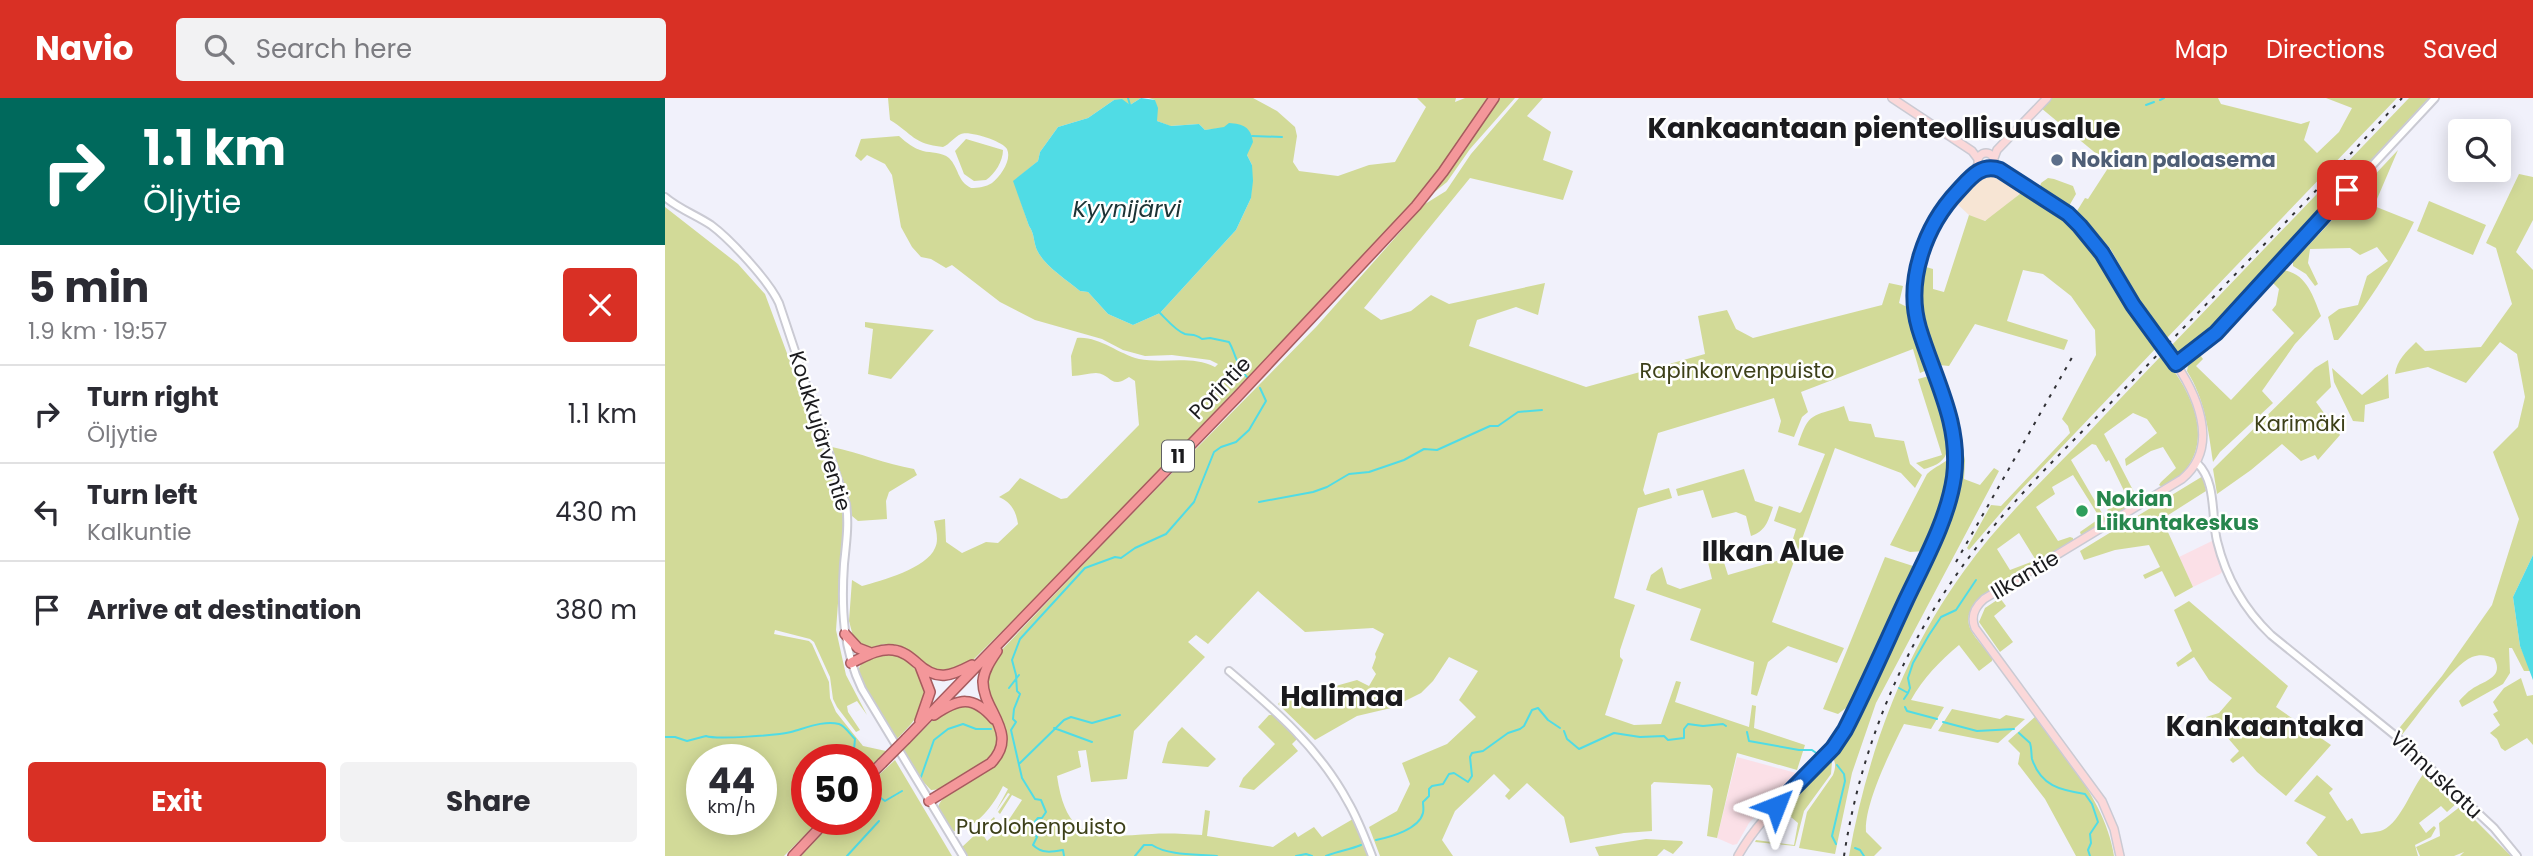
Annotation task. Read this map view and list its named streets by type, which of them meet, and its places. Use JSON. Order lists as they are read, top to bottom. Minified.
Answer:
{"streets":{"highway":["Porintie","11"],"main road":["Ilkantie"],"street":["Koukkujärventie","Vihnuskatu"]},"crossings":[["Ilkantie","Vihnuskatu"]],"districts":["Kankaantaan pienteollisuusalue","Ilkan Alue","Halimaa","Kankaantaka"],"water":["Kyynijärvi"],"parks":["Rapinkorvenpuisto","Karimäki","Purolohenpuisto"],"places":["Nokian paloasema","Nokian Liikuntakeskus"],"page":{"header":"Navio","search":"Search here","nav":["Map","Directions","Saved"],"turn":["1.1 km","Öljytie"],"heading":["5 min","1.9 km · 19:57"],"list":[{"name":"Turn right","note":"Öljytie","value":"1.1 km"},{"name":"Turn left","note":"Kalkuntie","value":"430 m"},{"name":"Arrive at destination","value":"380 m"}],"speed":"44 km/h","limit":"50","buttons":["Exit","Share"]}}
